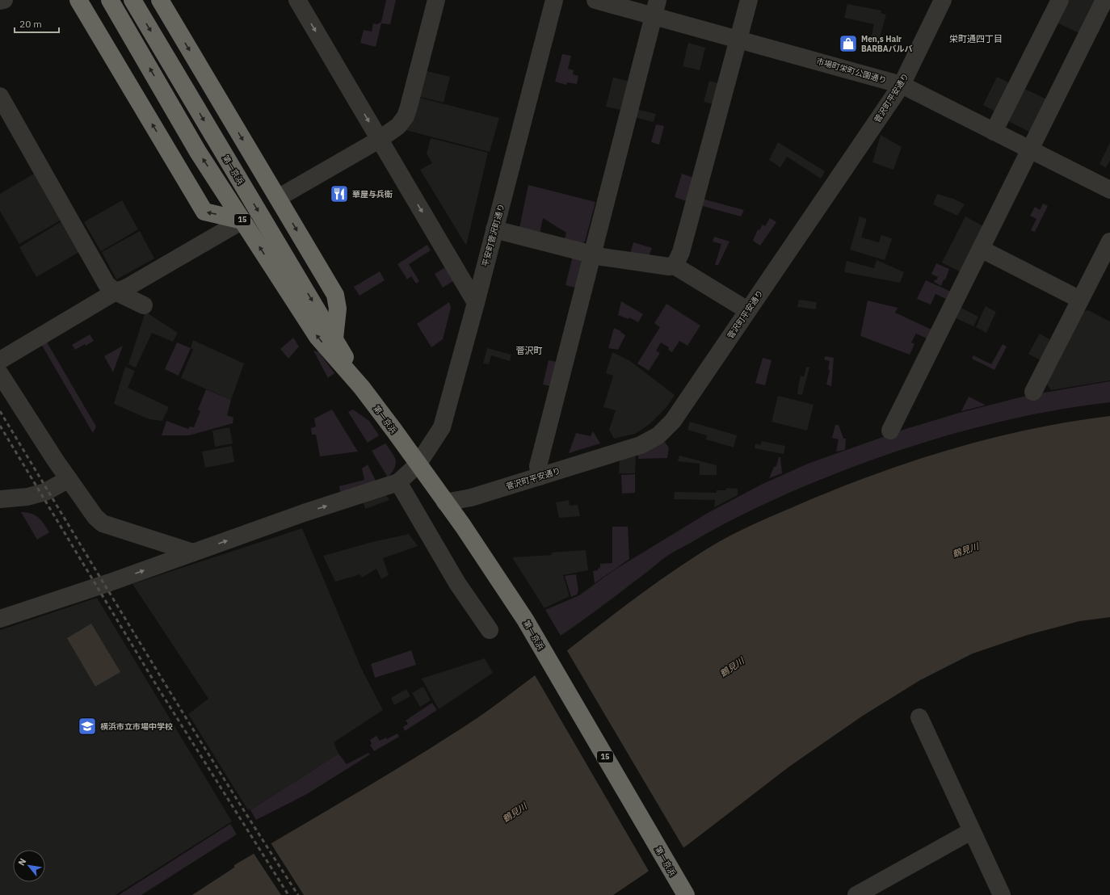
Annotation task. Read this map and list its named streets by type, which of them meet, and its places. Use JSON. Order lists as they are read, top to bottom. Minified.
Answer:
{"streets":{"highway":["第一京浜","15"],"street":["市場町栄町公園通り","菅沢町平安通り","平安町菅沢町通り"]},"crossings":[["市場町栄町公園通り","菅沢町平安通り"],["菅沢町平安通り","第一京浜"],["第一京浜","15"],["第一京浜","平安町菅沢町通り"]],"districts":["栄町通四丁目","菅沢町"],"water":["鶴見川"],"places":{"shop":["Men,s Hair BARBAバルバ"],"restaurant":["華屋与兵衛"],"school or university":["横浜市立市場中学校"]},"scale_bar":"20 m","north":"top left"}
